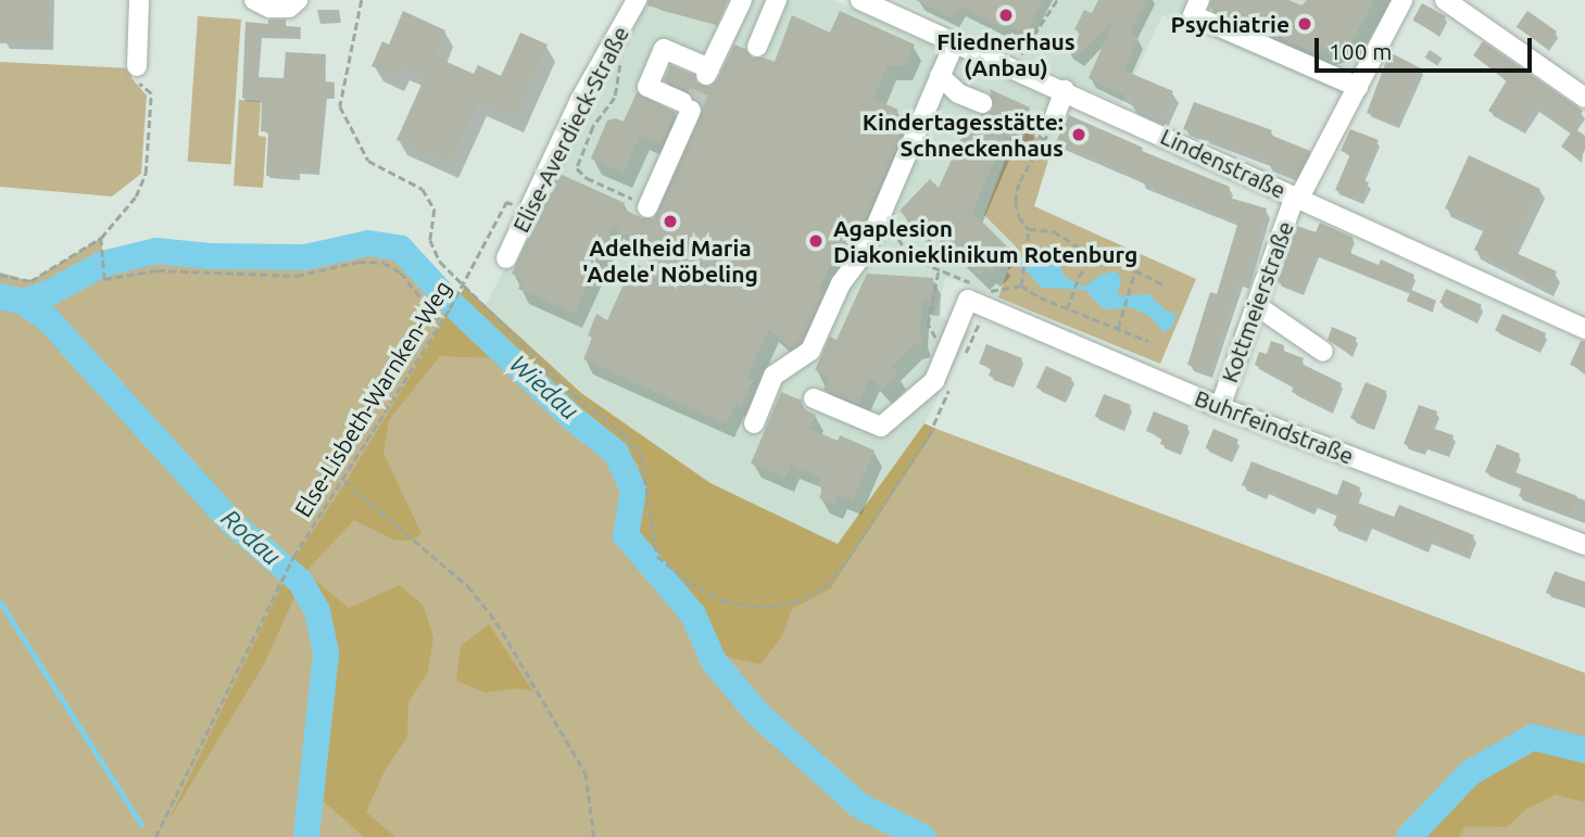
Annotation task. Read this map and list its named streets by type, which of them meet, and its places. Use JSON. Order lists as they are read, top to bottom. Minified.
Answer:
{"streets":{"street":["Elise-Averdieck-Straße","Lindenstraße","Kottmeierstraße","Buhrfeindstraße"],"path":["Else-Lisbeth-Warnken-Weg"]},"crossings":[["Elise-Averdieck-Straße","Else-Lisbeth-Warnken-Weg"],["Lindenstraße","Kottmeierstraße"],["Kottmeierstraße","Buhrfeindstraße"]],"water":["Wiedau","Rodau"],"places":["Fliednerhaus (Anbau)","Psychiatrie","Kindertagesstätte: Schneckenhaus","Adelheid Maria 'Adele' Nöbeling","Agaplesion Diakonieklinikum Rotenburg"],"scale_bar":"100 m"}
